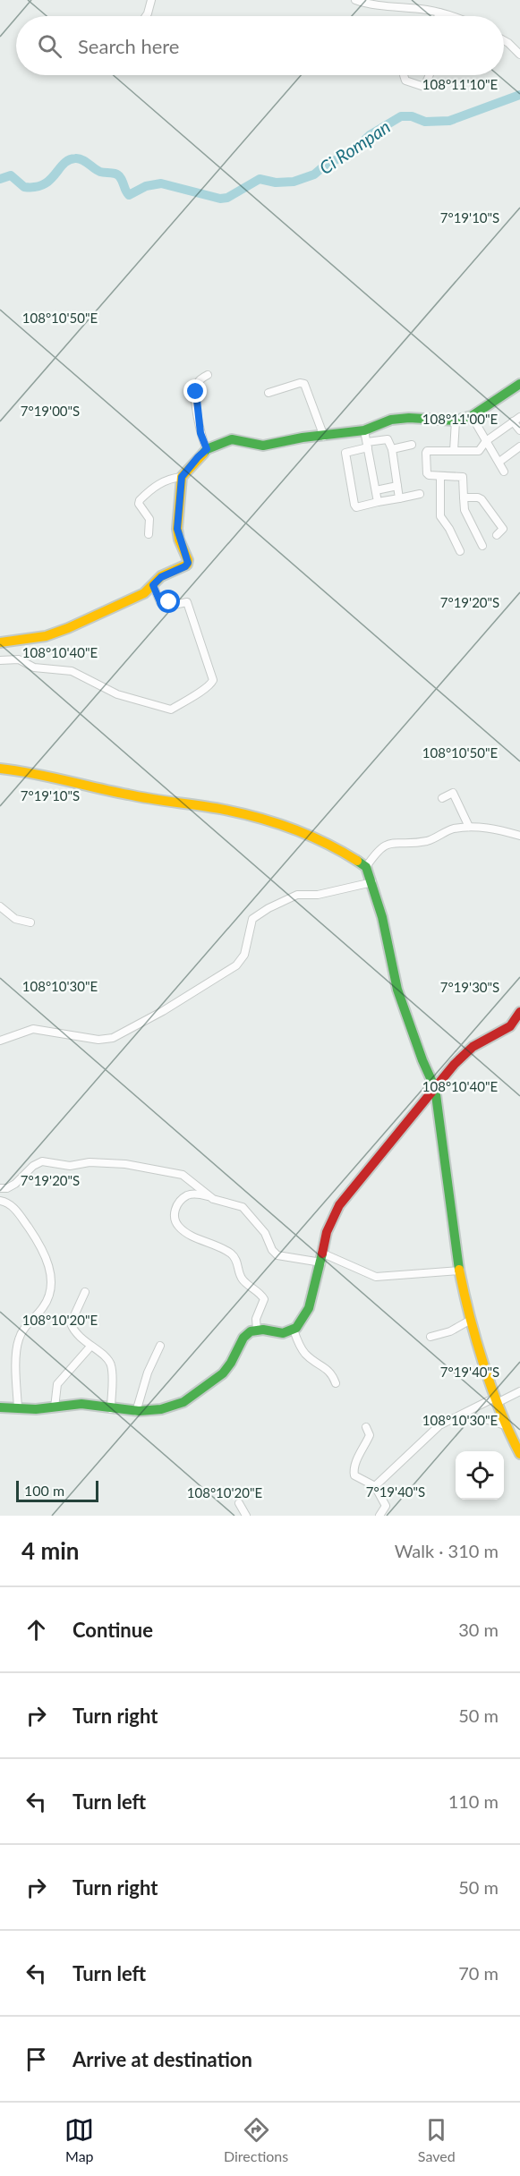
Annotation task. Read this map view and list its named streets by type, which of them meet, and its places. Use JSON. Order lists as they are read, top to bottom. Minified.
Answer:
{"water":["Ci Rompan"],"scale_bar":"100 m","page":{"search":"Search here","scale":"100 m","heading":["4 min","Walk · 310 m"],"list":[["Continue","30 m"],["Turn right","50 m"],["Turn left","110 m"],["Turn right","50 m"],["Turn left","70 m"],"Arrive at destination"],"nav":["Map","Directions","Saved"]},"coordinates":["108°11'10\"E","7°19'10\"S","108°10'50\"E","7°19'00\"S","108°11'00\"E","7°19'20\"S","108°10'40\"E","108°10'30\"E","7°19'30\"S","108°10'20\"E","7°19'40\"S"]}
